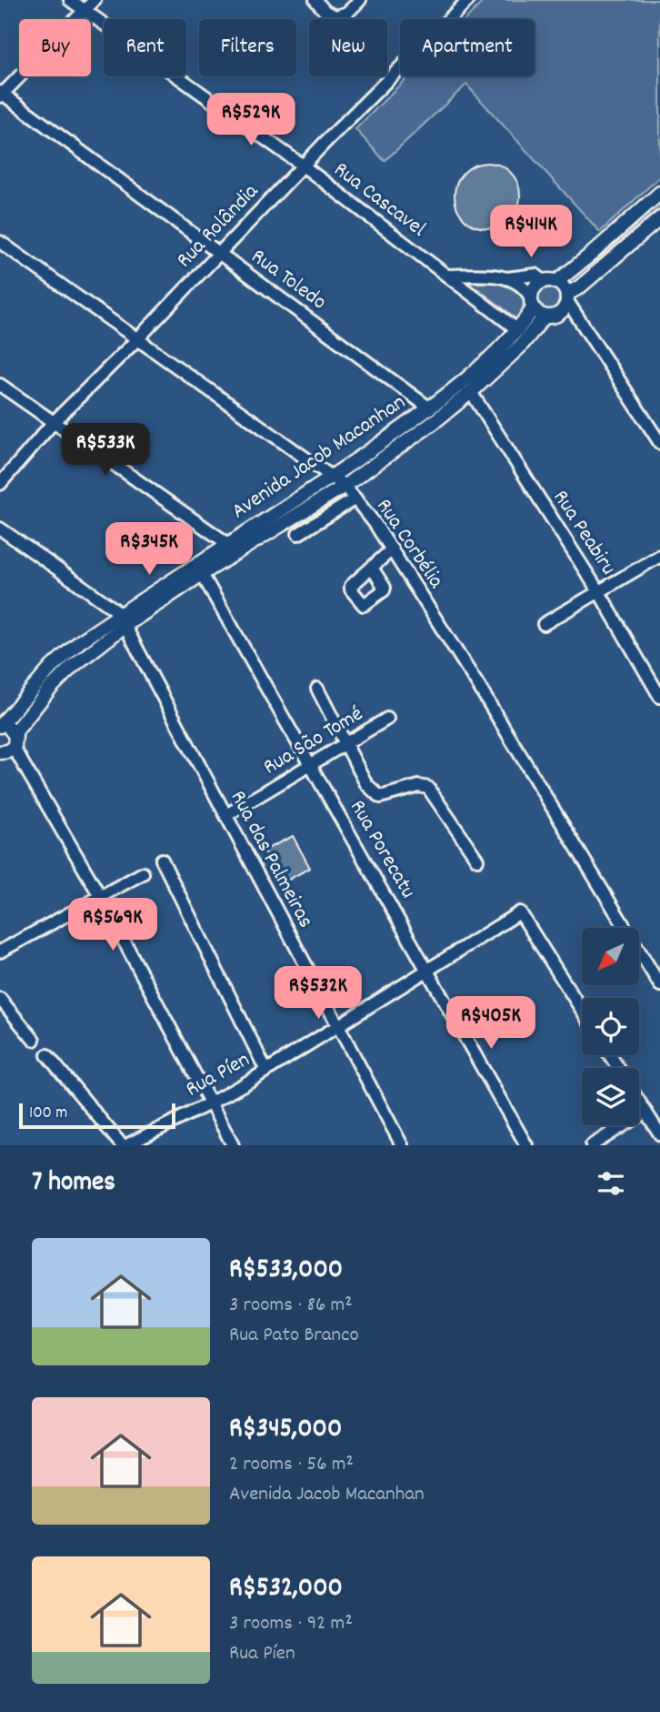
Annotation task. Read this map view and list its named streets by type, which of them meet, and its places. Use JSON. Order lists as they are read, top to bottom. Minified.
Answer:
{"streets":{"main road":["Avenida Jacob Macanhan"],"street":["Rua Cascavel","Rua Rolândia","Rua Toledo","Rua Peabiru","Rua Corbélia","Rua São Tomé","Rua Porecatu","Rua das Palmeiras","Rua Píen"]},"crossings":[["Rua Cascavel","Rua Rolândia"],["Rua Cascavel","Avenida Jacob Macanhan"],["Rua Rolândia","Rua Toledo"],["Rua Rolândia","Rua Corbélia"],["Rua Toledo","Avenida Jacob Macanhan"],["Avenida Jacob Macanhan","Rua Peabiru"],["Avenida Jacob Macanhan","Rua Corbélia"],["Avenida Jacob Macanhan","Rua Porecatu"],["Avenida Jacob Macanhan","Rua das Palmeiras"],["Rua São Tomé","Rua Porecatu"],["Rua São Tomé","Rua das Palmeiras"],["Rua Porecatu","Rua Píen"],["Rua das Palmeiras","Rua Píen"]],"scale_bar":"100 m","north":"bottom left","page":{"chip":["Buy","Rent","Filters","New","Apartment"],"price":["R$529K","R$414K","R$533K","R$345K","R$569K","R$532K","R$405K"],"scale":"100 m","heading":"7 homes","list":[{"name":"R$533,000","note":"3 rooms · 86 m² · Rua Pato Branco"},{"name":"R$345,000","note":"2 rooms · 56 m² · Avenida Jacob Macanhan"},{"name":"R$532,000","note":"3 rooms · 92 m² · Rua Píen"}]}}
